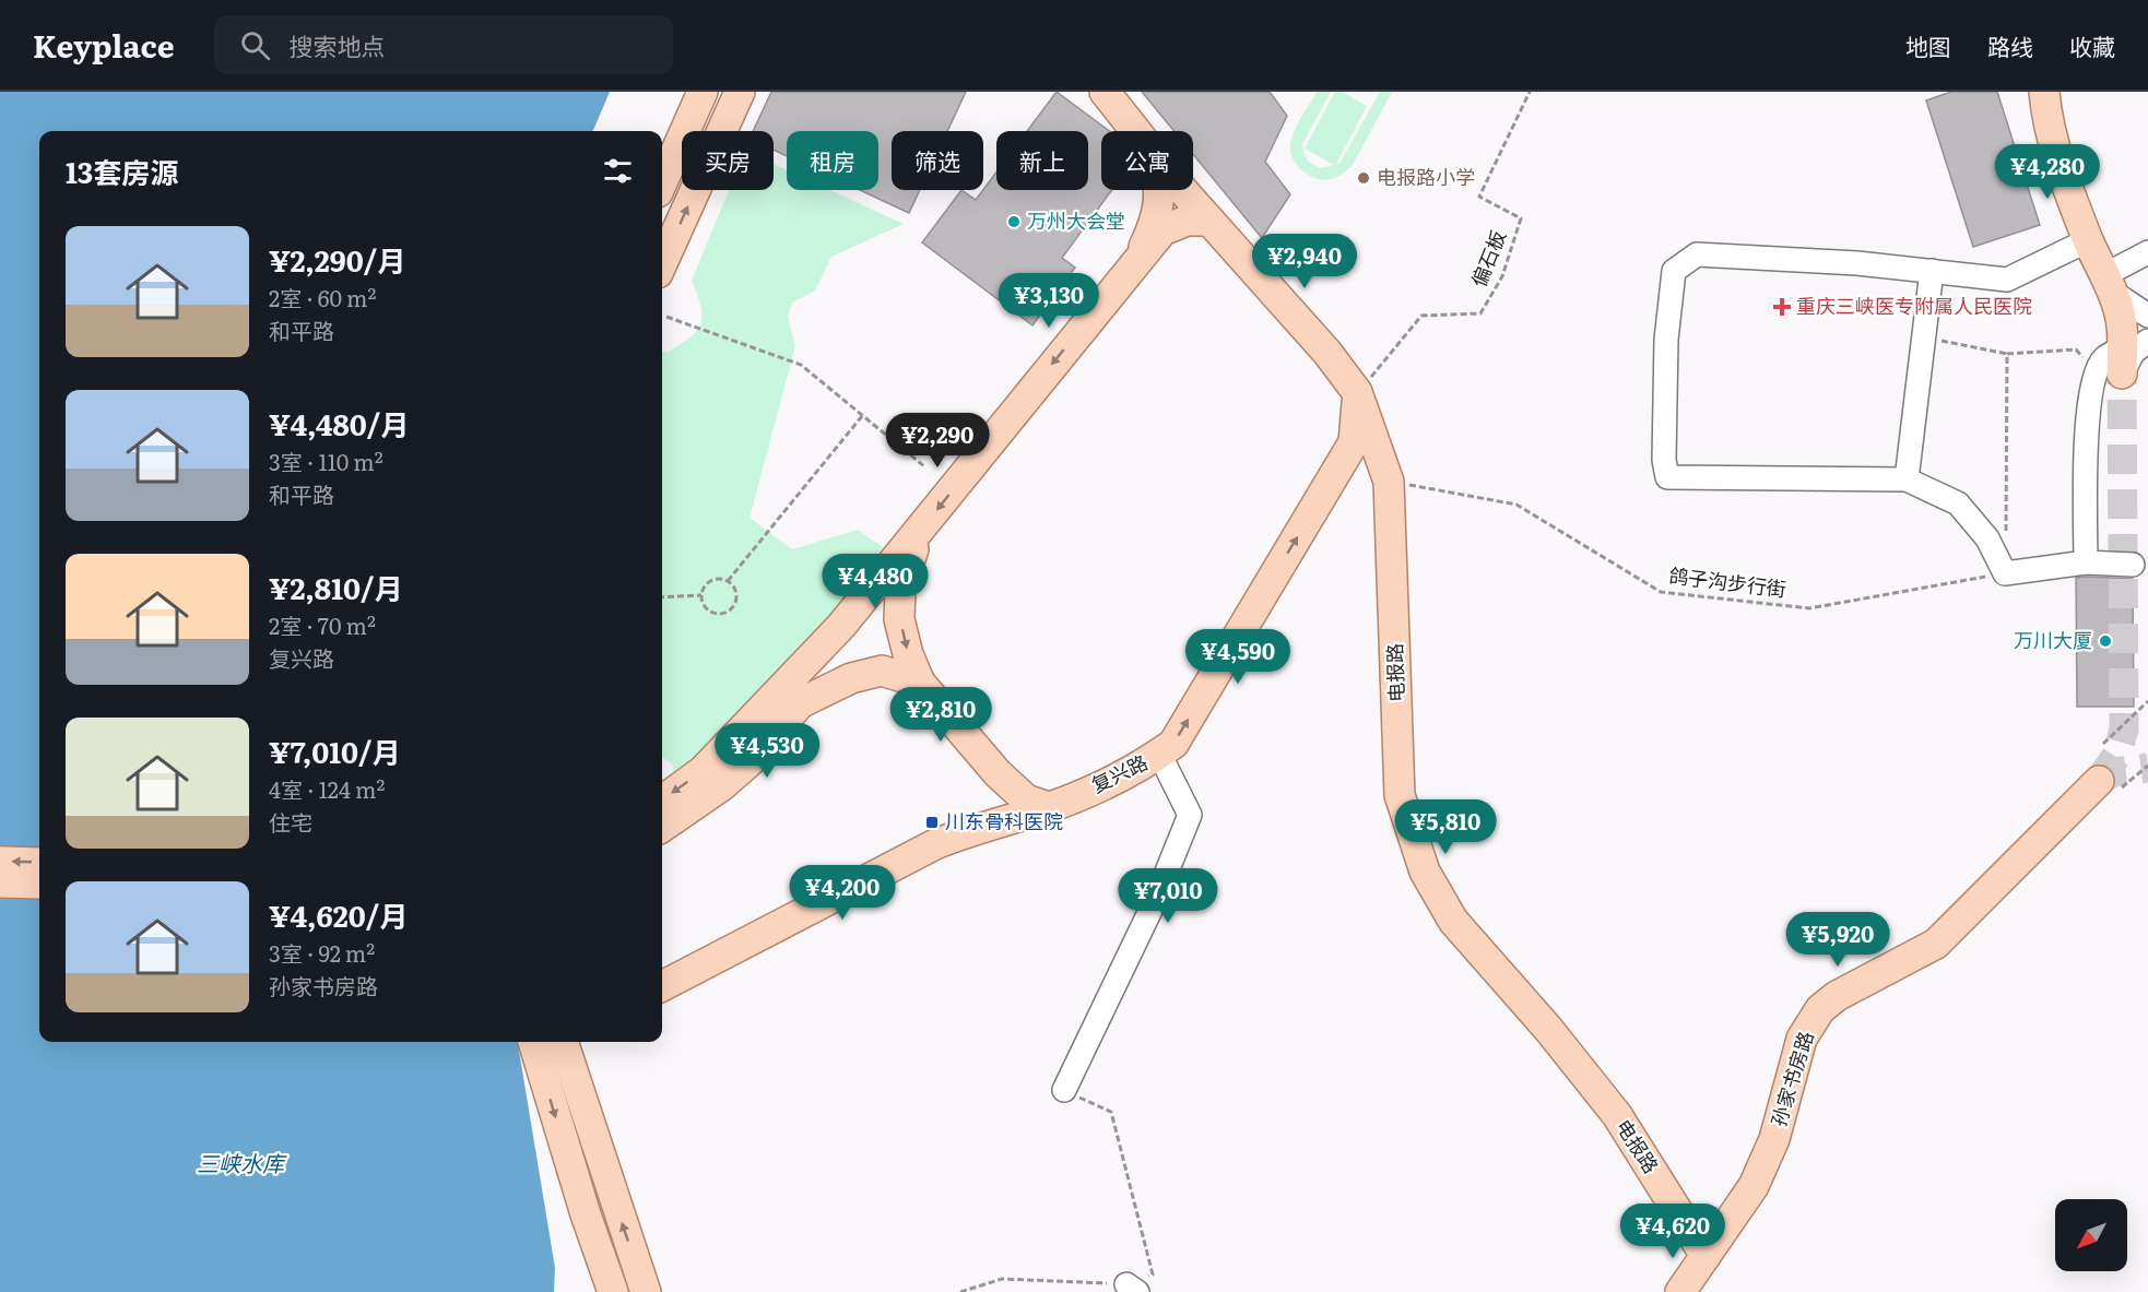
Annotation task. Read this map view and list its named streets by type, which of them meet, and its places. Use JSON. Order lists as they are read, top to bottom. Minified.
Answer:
{"streets":{"main road":["电报路","复兴路","孙家书房路"],"path":["偏石板","鸽子沟步行街"]},"crossings":[["偏石板","电报路"],["偏石板","复兴路"],["鸽子沟步行街","电报路"],["电报路","复兴路"],["电报路","孙家书房路"]],"water":["三峡水库"],"places":{"other":["电报路小学","万州大会堂","万川大厦"],"health":["重庆三峡医专附属人民医院"],"transit":["川东骨科医院"]},"north":"bottom left","page":{"header":"Keyplace","search":"搜索地点","nav":["地图","路线","收藏"],"chip":["买房","租房","筛选","新上","公寓"],"heading":"13套房源","price":["¥4,280","¥2,940","¥3,130","¥2,290","¥4,480","¥4,590","¥2,810","¥4,530","¥5,810","¥4,200","¥7,010","¥5,920","¥4,620"],"list":[{"name":"¥2,290/月","note":"2室 · 60 m² · 和平路"},{"name":"¥4,480/月","note":"3室 · 110 m² · 和平路"},{"name":"¥2,810/月","note":"2室 · 70 m² · 复兴路"},{"name":"¥7,010/月","note":"4室 · 124 m² · 住宅"},{"name":"¥4,620/月","note":"3室 · 92 m² · 孙家书房路"}]}}
